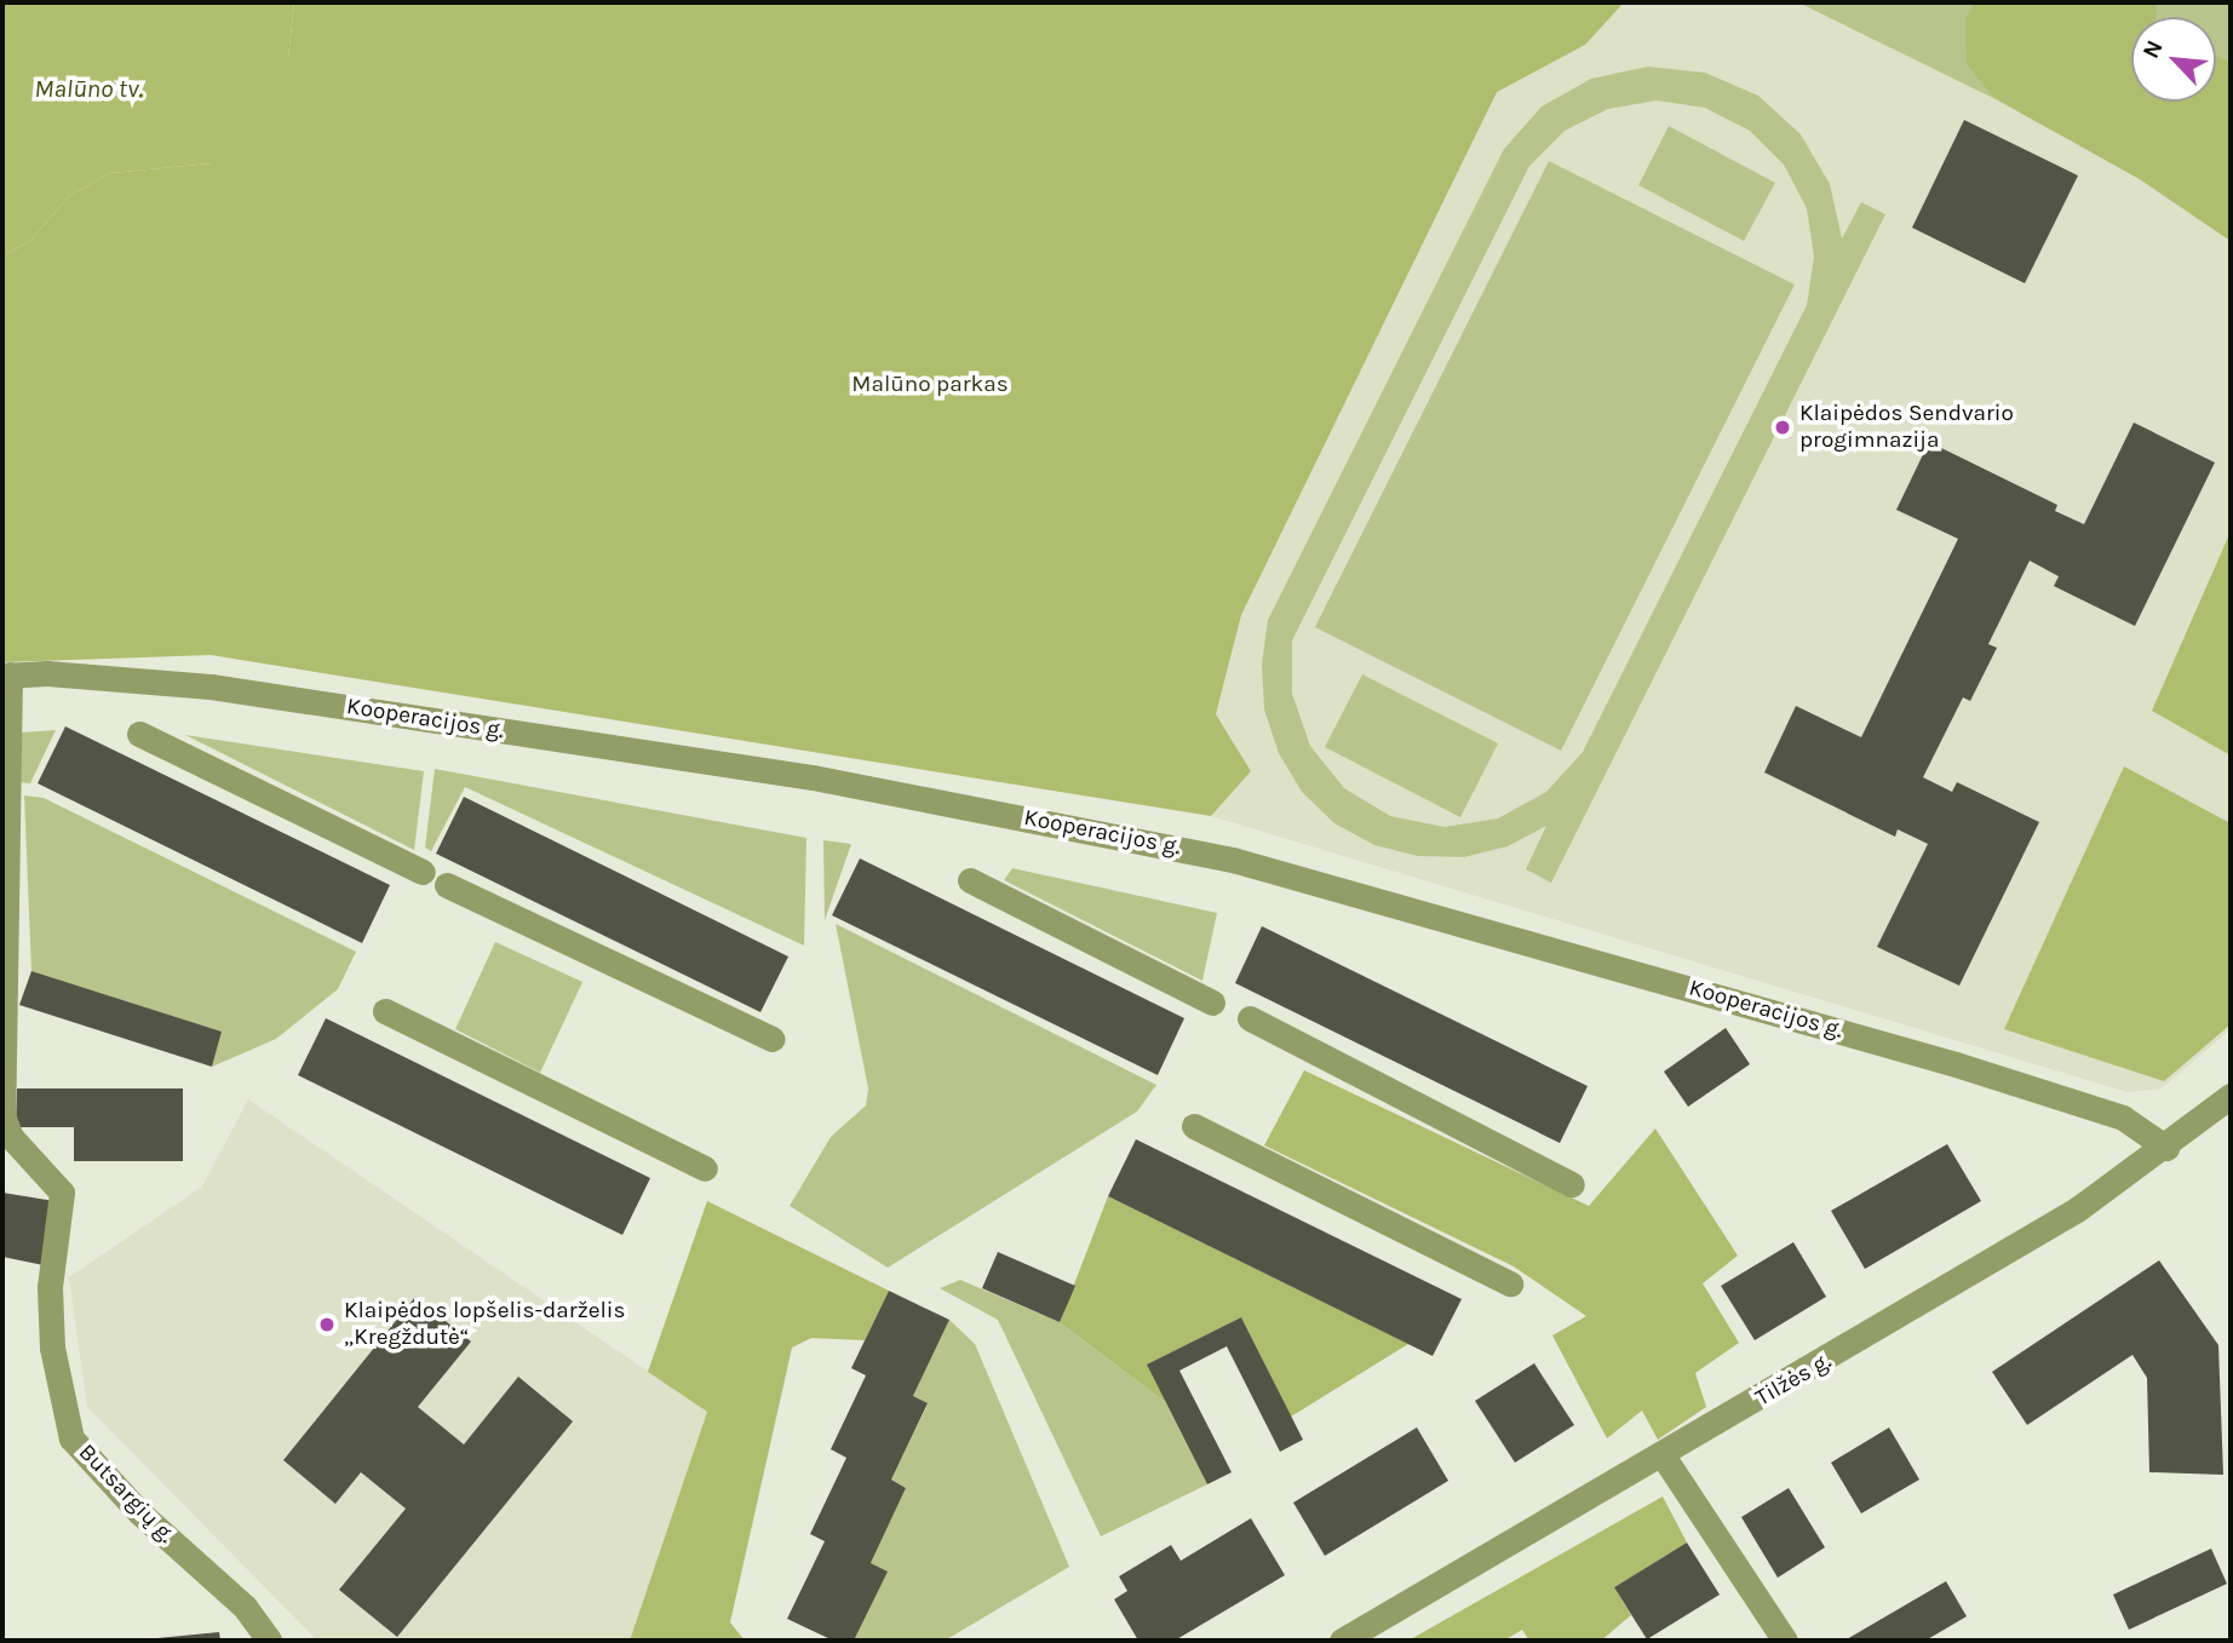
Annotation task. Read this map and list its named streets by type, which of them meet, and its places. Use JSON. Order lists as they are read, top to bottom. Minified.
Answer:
{"streets":{"street":["Kooperacijos g.","Tilžės g.","Butsargių g."]},"crossings":[["Kooperacijos g.","Tilžės g."],["Kooperacijos g.","Butsargių g."]],"water":["Malūno tv."],"parks":["Malūno parkas"],"places":["Klaipėdos Sendvario progimnazija","Klaipėdos lopšelis-darželis „Kregždutė“"],"north":"top left"}
